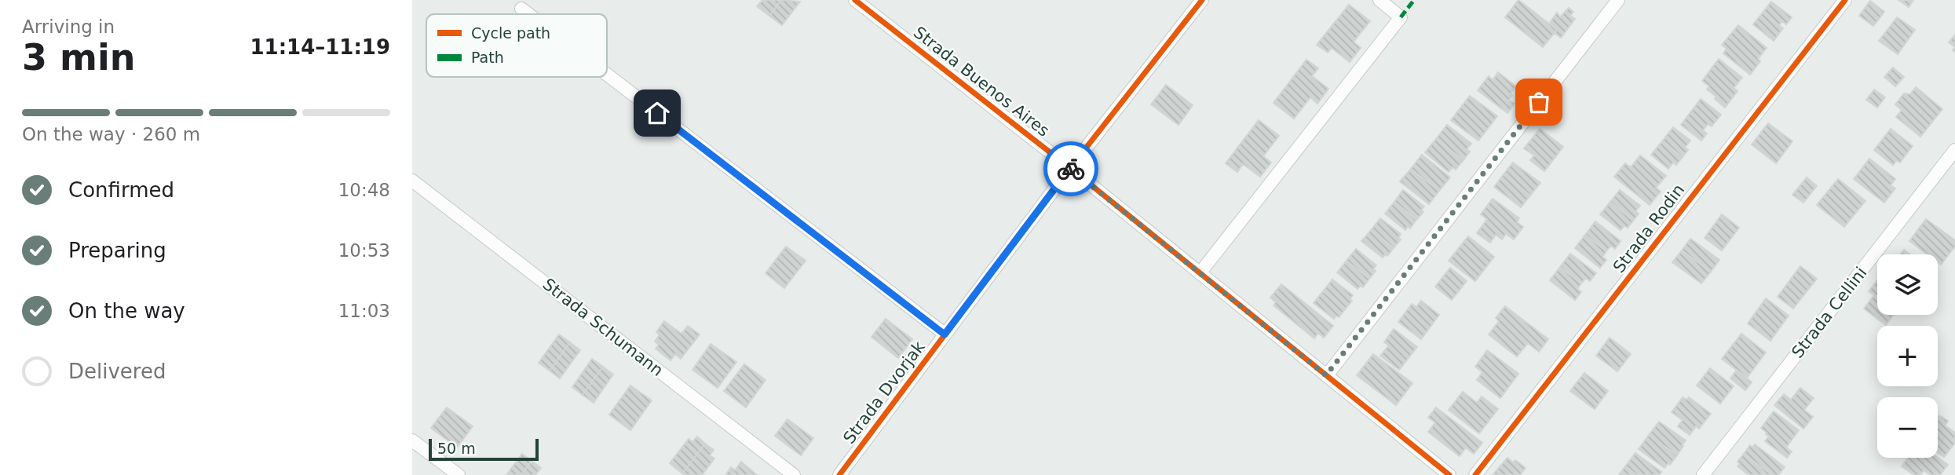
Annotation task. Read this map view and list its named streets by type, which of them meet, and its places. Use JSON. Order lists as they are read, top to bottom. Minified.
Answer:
{"streets":{"street":["Strada Buenos Aires","Strada Rodin","Strada Cellini","Strada Schumann","Strada Dvorjak"]},"crossings":[["Strada Buenos Aires","Strada Dvorjak"]],"legend":["Cycle path","Path"],"scale_bar":"50 m","page":{"heading":["3 min","Arriving in","11:14–11:19"],"bar":"On the way · 260 m","list":[["Confirmed","10:48"],["Preparing","10:53"],["On the way","11:03"],"Delivered"],"map_buttons":["+","−"],"scale":"50 m"}}
